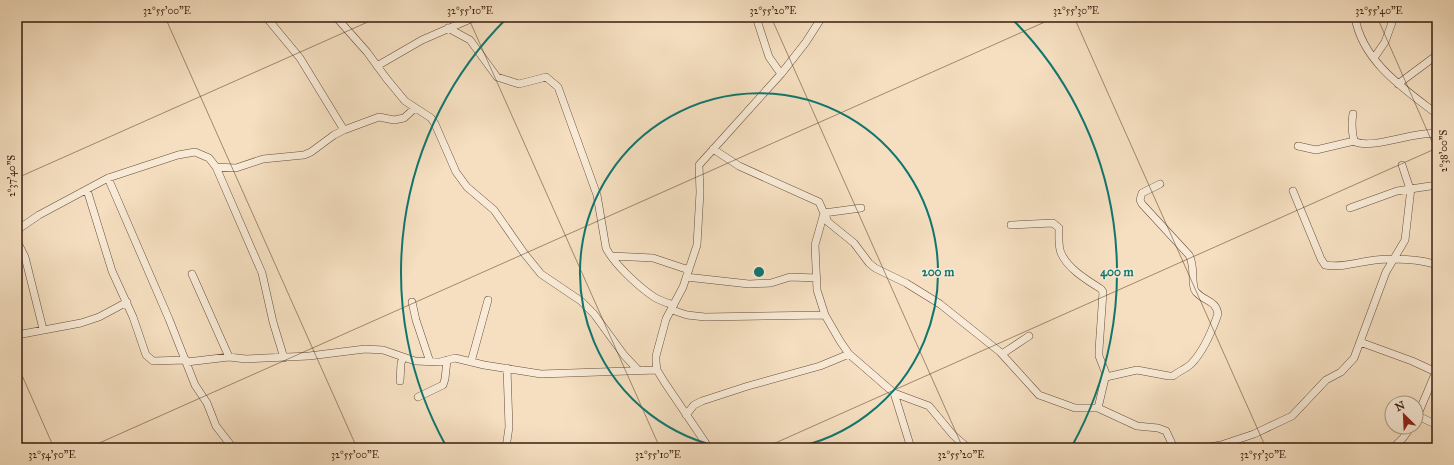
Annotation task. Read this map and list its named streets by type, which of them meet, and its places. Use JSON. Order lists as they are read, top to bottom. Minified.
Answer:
{"north":"top left","coordinates":["32°55'00\"E","32°55'10\"E","32°55'20\"E","32°55'30\"E","32°55'40\"E","2°38'00\"S","2°37'40\"S","32°54'50\"E"],"rings":["200 m","400 m"]}
